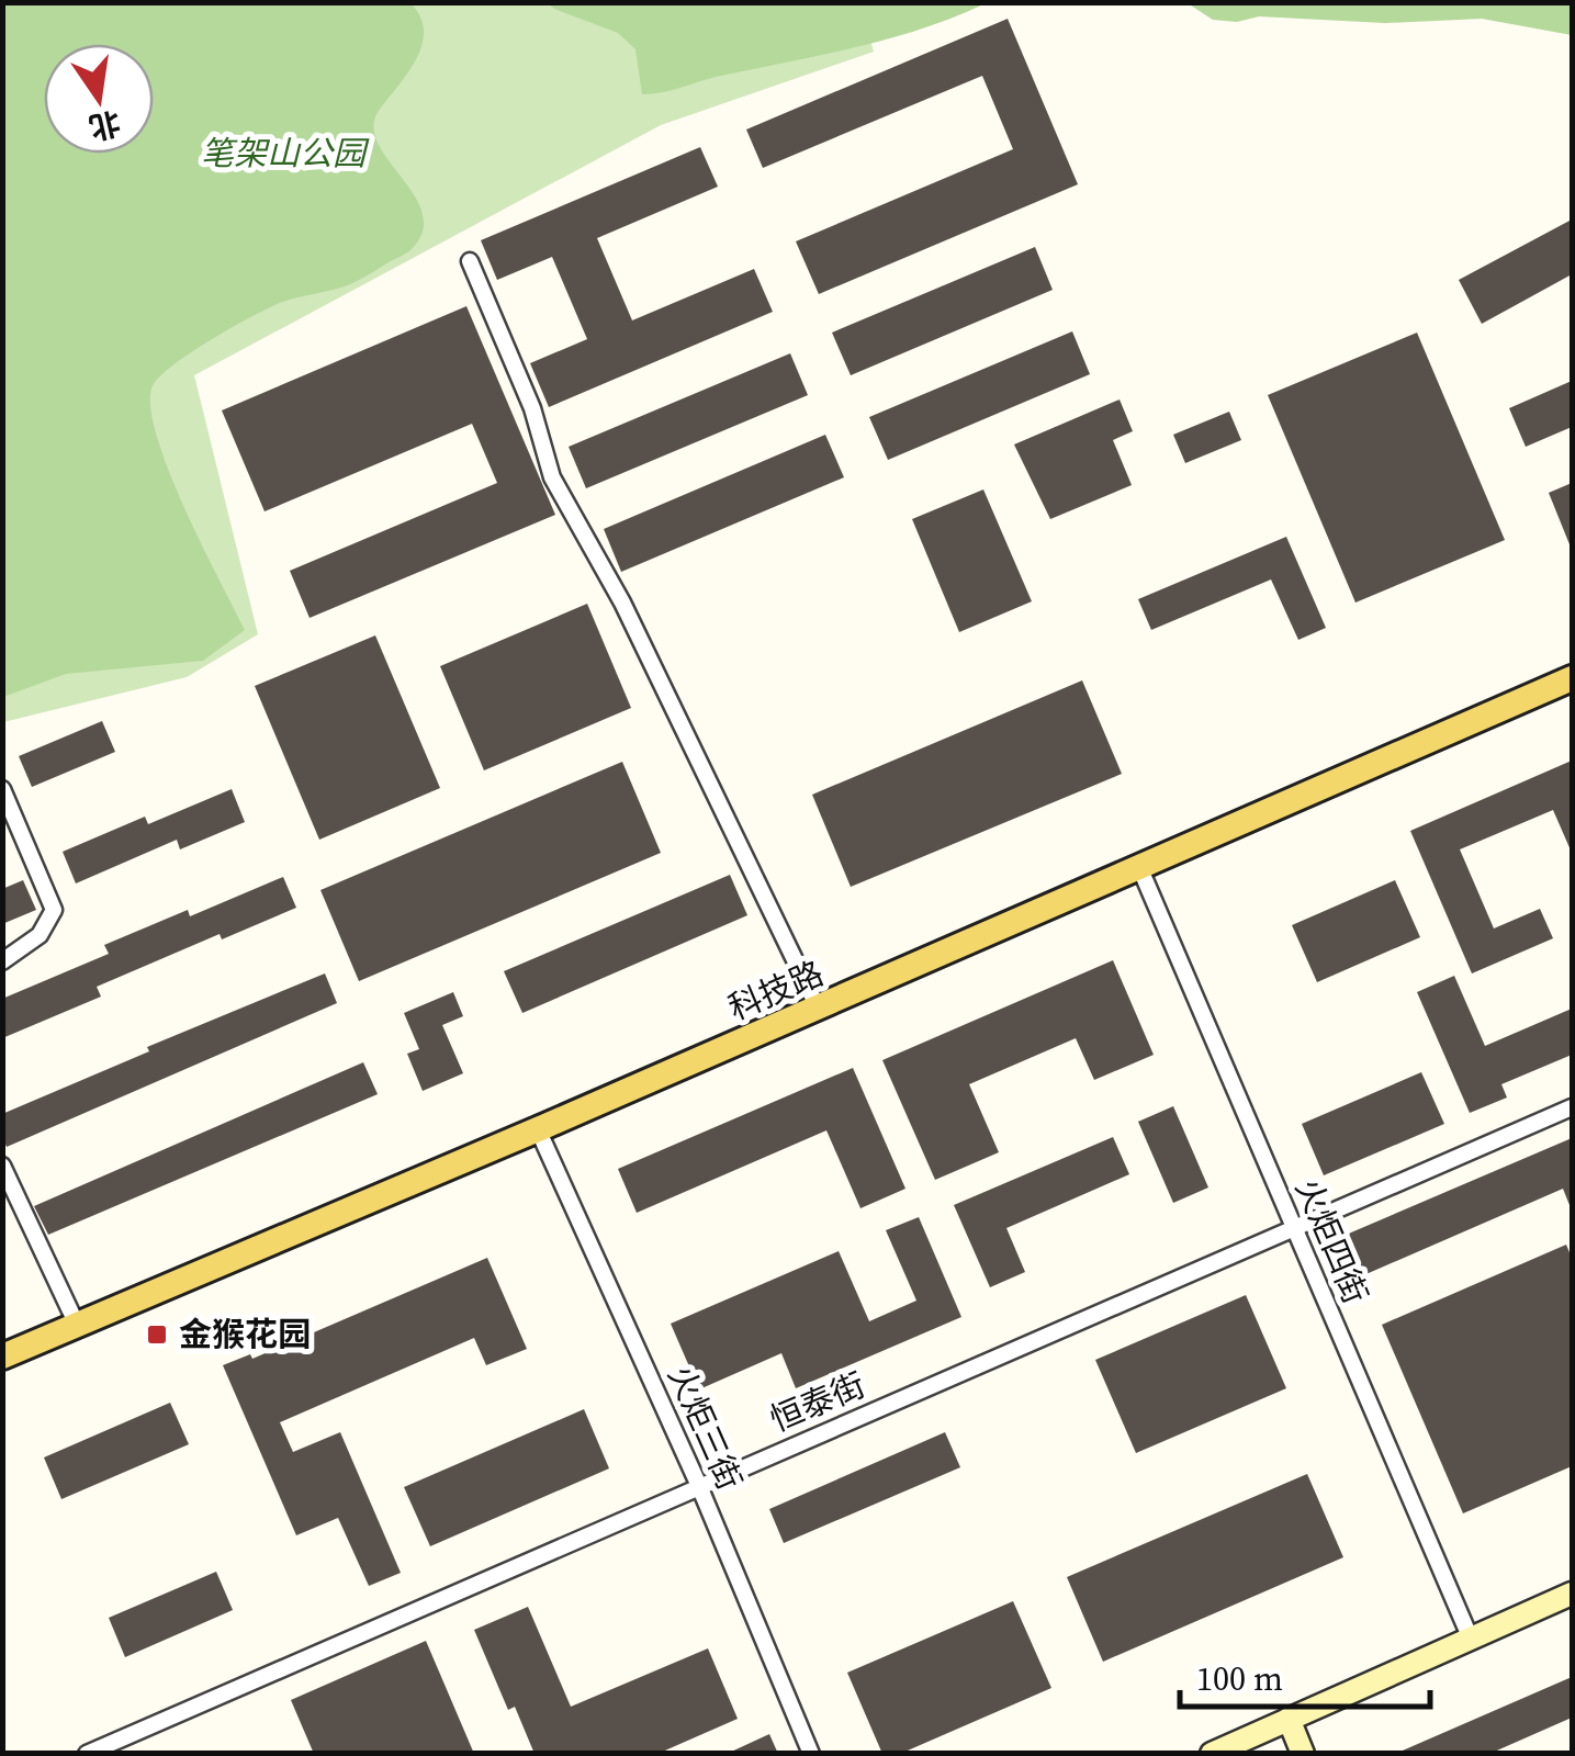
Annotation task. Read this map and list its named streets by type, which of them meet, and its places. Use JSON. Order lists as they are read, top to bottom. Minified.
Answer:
{"streets":{"main road":["科技路"],"street":["火炬四街","恒泰街","火炬三街"]},"crossings":[["科技路","火炬四街"],["科技路","火炬三街"],["火炬四街","恒泰街"],["恒泰街","火炬三街"]],"parks":["笔架山公园"],"places":{"transit":["金猴花园"]},"scale_bar":"100 m","north":"bottom"}
